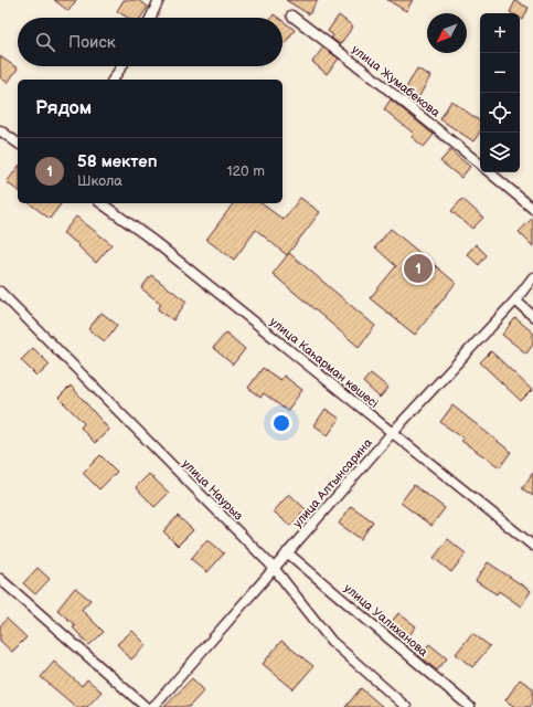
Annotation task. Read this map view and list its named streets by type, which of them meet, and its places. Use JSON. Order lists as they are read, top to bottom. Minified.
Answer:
{"streets":{"street":["улица Жумабекова","улица Каһарман көшесі","улица Алтынсарина","улица Наурыз","улица Уалиханова"]},"crossings":[["улица Каһарман көшесі","улица Алтынсарина"],["улица Алтынсарина","улица Наурыз"],["улица Алтынсарина","улица Уалиханова"]],"north":"bottom left","page":{"map_buttons":["+","−"],"search":"Поиск","heading":"Рядом","list":[{"mark":"1","name":"58 мектеп","note":"Школа","value":"120 m"}],"pins":"1"}}
